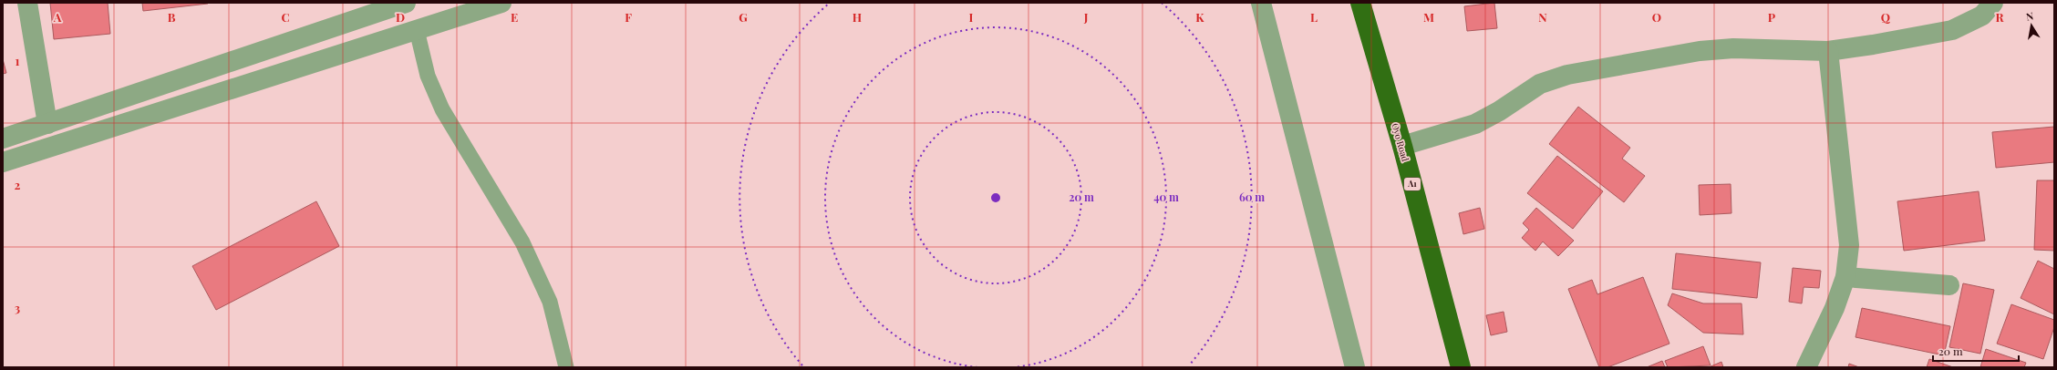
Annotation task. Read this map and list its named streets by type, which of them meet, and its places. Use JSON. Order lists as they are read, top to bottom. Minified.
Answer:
{"streets":{"highway":["Oyo Road","A1"]},"scale_bar":"20 m","north":"top","grid":{"columns":["A","B","C","D","E","F","G","H","I","J","K","L","M","N","O","P","Q","R"],"rows":["1","2","3"]},"rings":["20 m","40 m","60 m"]}
